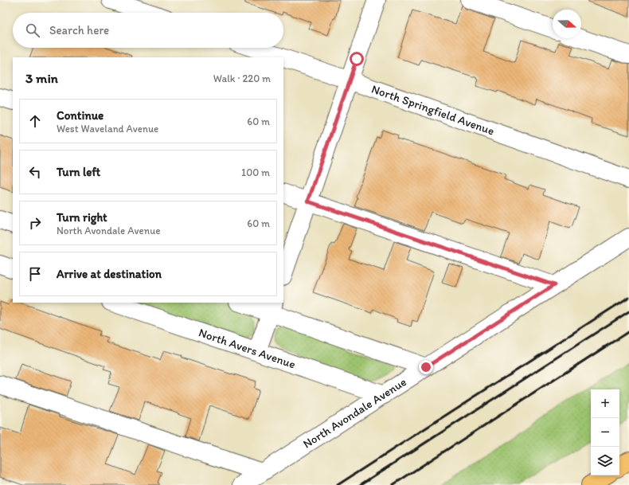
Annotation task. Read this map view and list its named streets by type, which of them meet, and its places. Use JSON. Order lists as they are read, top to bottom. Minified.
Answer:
{"streets":{"street":["North Springfield Avenue","North Avers Avenue","North Avondale Avenue"]},"crossings":[["North Avers Avenue","North Avondale Avenue"]],"north":"right","page":{"search":"Search here","heading":["3 min","Walk · 220 m"],"list":[["Continue","West Waveland Avenue","60 m"],["Turn left","100 m"],["Turn right","North Avondale Avenue","60 m"],"Arrive at destination"],"map_buttons":["+","−"]}}
